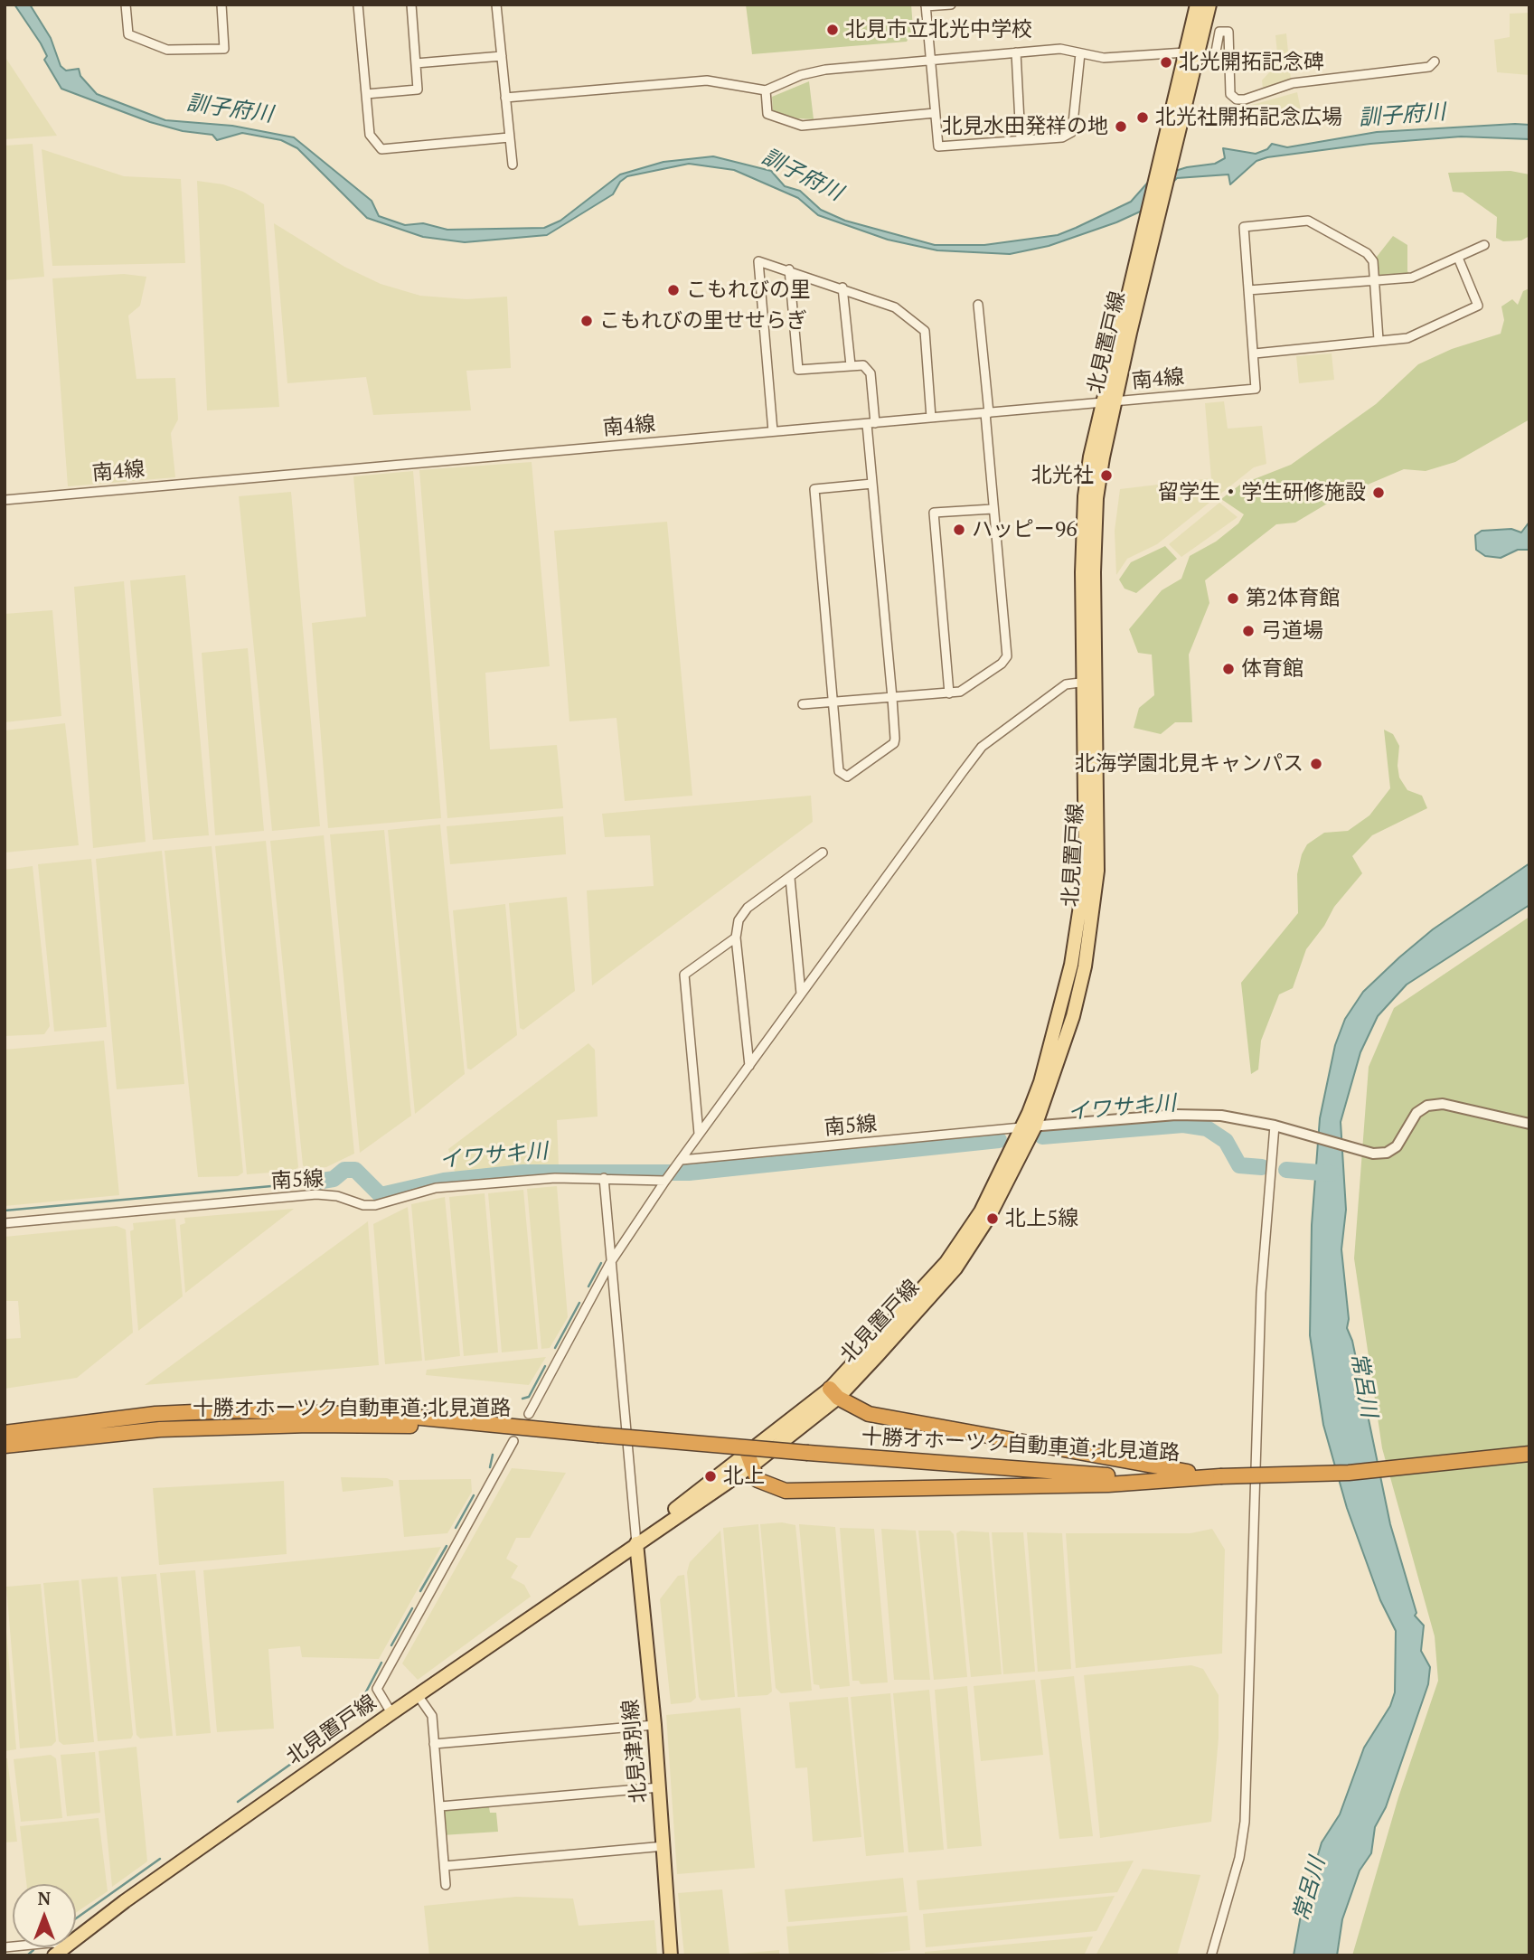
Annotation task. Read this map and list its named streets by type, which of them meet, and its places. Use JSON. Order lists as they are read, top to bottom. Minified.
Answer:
{"streets":{"highway":["十勝オホーツク自動車道;北見道路"],"main road":["北見置戸線","北見津別線"],"street":["南4線","南5線"]},"crossings":[["北見置戸線","南4線"],["北見置戸線","南5線"],["北見置戸線","北見津別線"]],"water":["訓子府川","イワサキ川","常呂川"],"places":["北見市立北光中学校","北光開拓記念碑","北光社開拓記念広場","北見水田発祥の地","こもれびの里","こもれびの里せせらぎ","北光社","留学生・学生研修施設","ハッピー96","第2体育館","弓道場","体育館","北海学園北見キャンパス","北上5線","北上"],"north":"top"}
